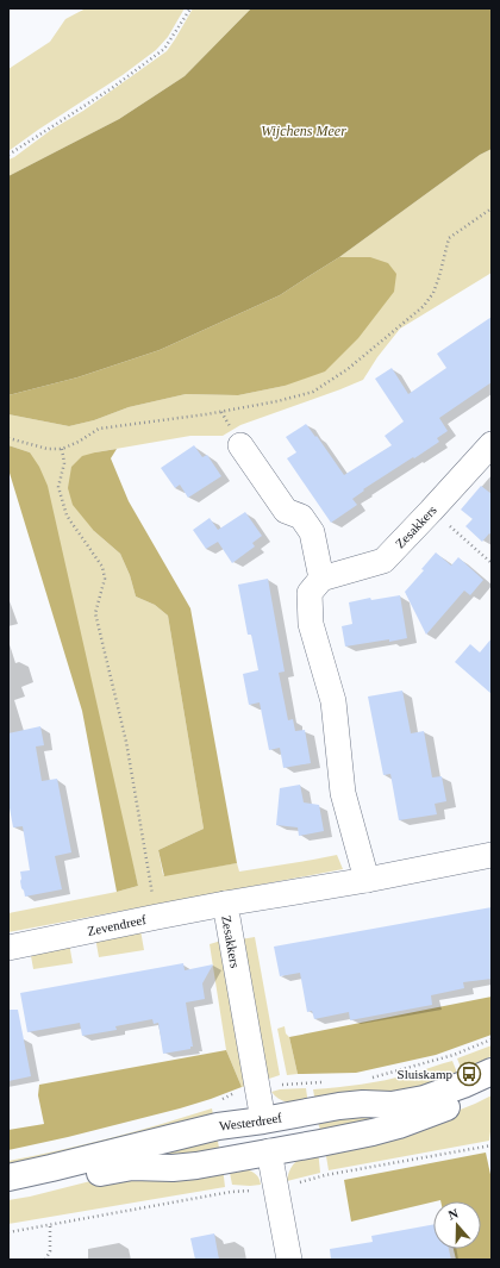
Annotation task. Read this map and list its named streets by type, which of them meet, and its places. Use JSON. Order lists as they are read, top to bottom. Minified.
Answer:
{"streets":{"street":["Zesakkers","Zevendreef","Westerdreef"]},"crossings":[["Zesakkers","Zevendreef"],["Zesakkers","Westerdreef"]],"water":["Wijchens Meer"],"places":{"bus stop":["Sluiskamp"]},"north":"top"}
